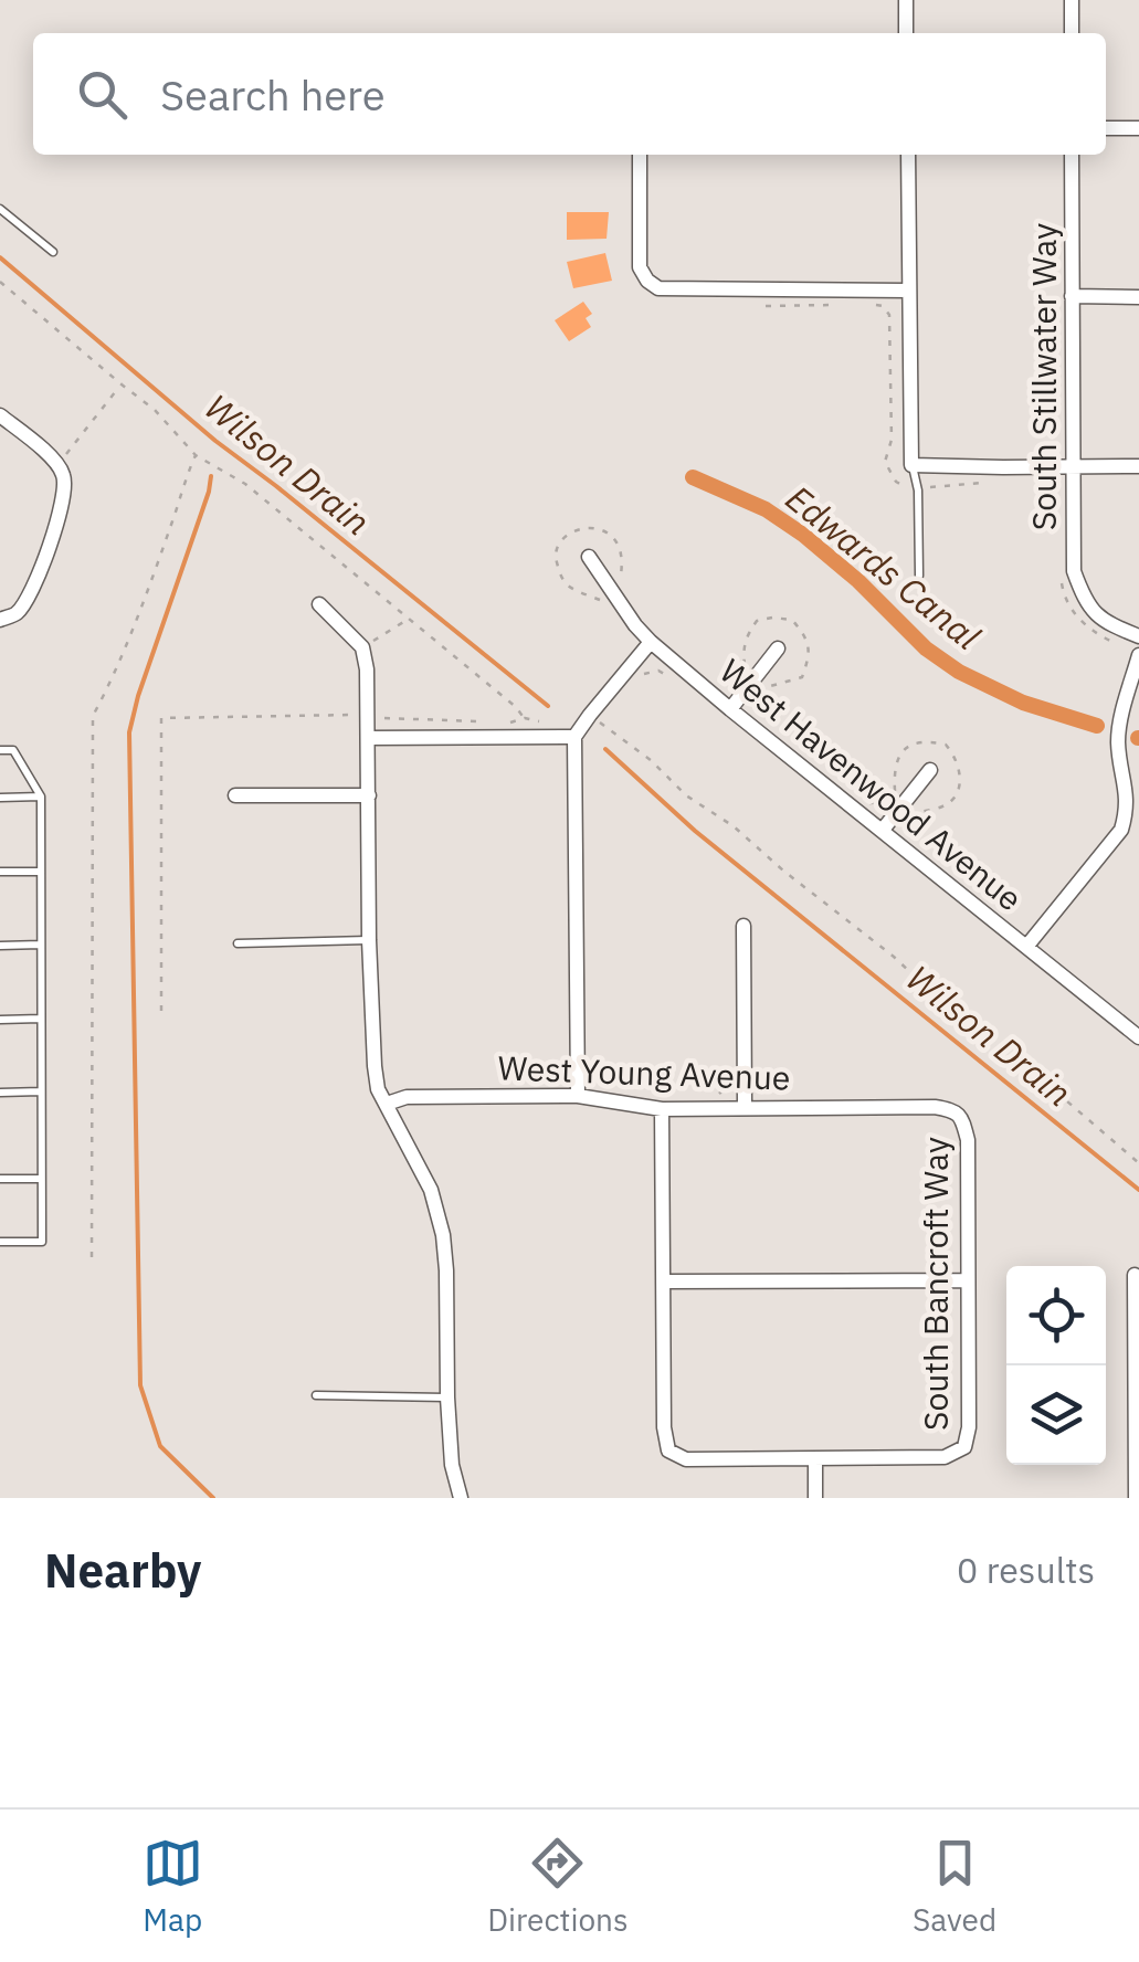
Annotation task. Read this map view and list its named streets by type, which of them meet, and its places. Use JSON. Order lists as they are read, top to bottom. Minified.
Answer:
{"streets":{"street":["South Stillwater Way","West Havenwood Avenue","West Young Avenue","South Bancroft Way"]},"crossings":[["West Young Avenue","South Bancroft Way"]],"water":["Wilson Drain","Edwards Canal"],"page":{"search":"Search here","heading":["Nearby","0 results"],"nav":["Map","Directions","Saved"]}}
